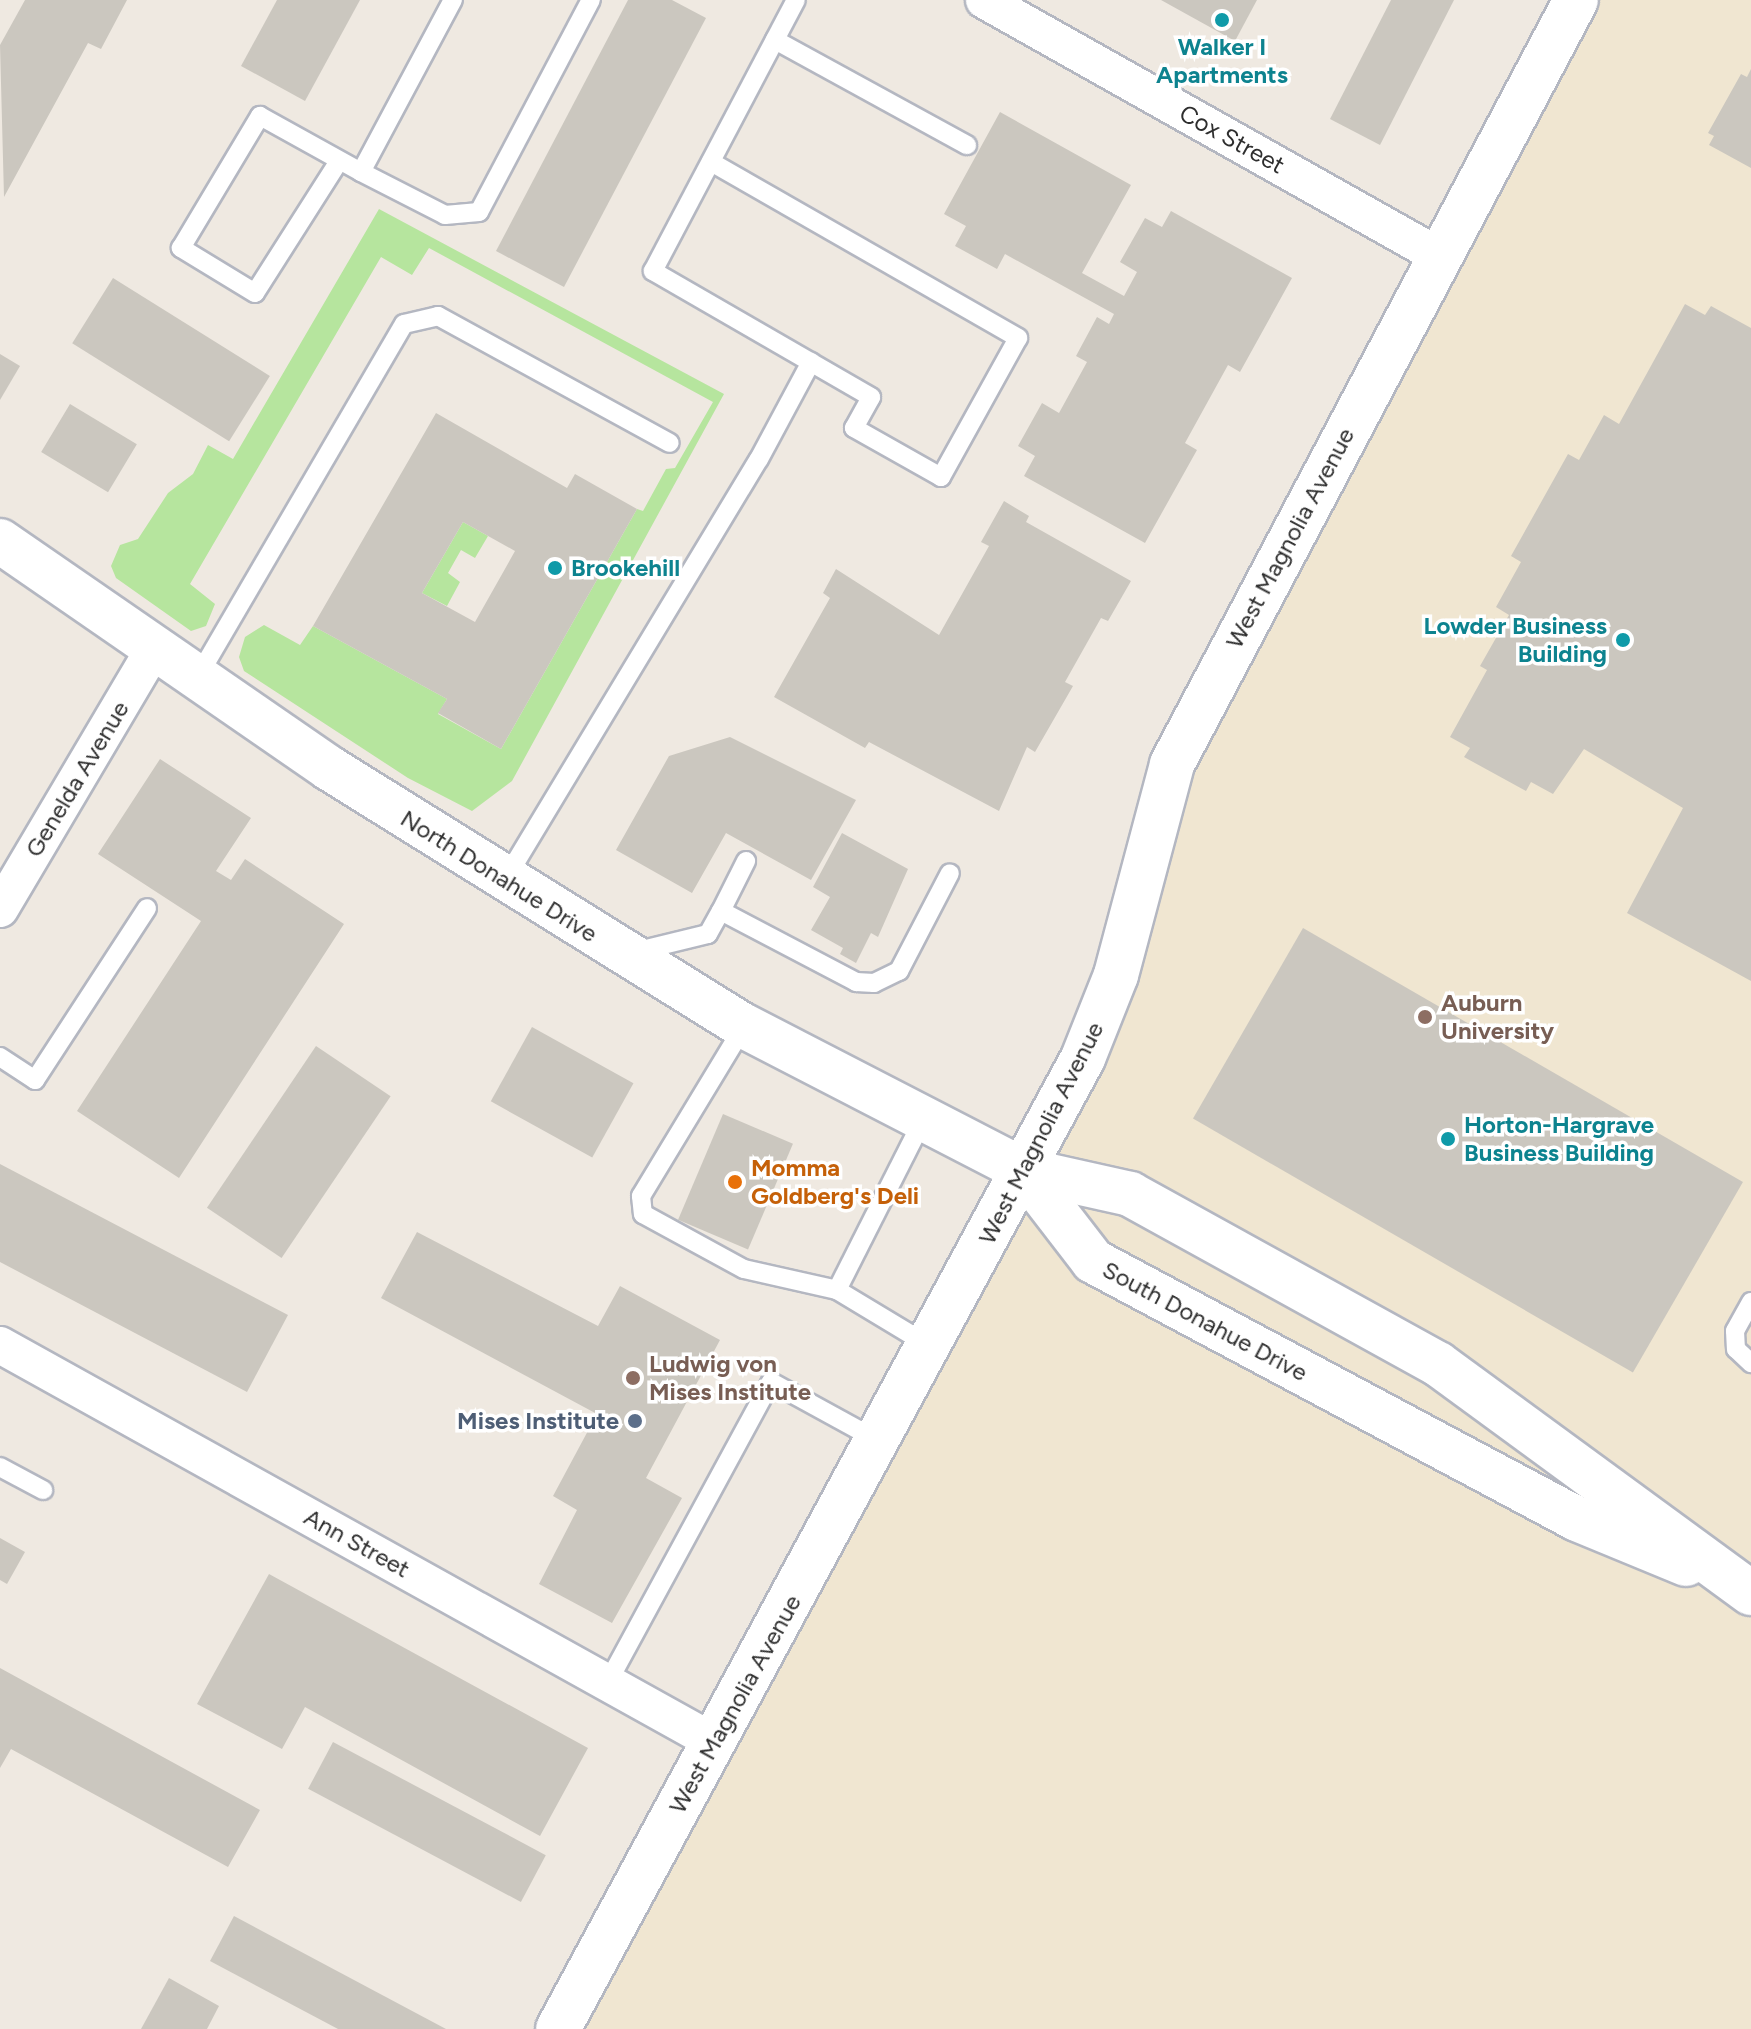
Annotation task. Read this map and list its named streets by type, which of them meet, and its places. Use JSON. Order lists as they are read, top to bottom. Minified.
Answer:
{"streets":{"street":["Cox Street","West Magnolia Avenue","Genelda Avenue","North Donahue Drive","South Donahue Drive","Ann Street"]},"crossings":[["Cox Street","West Magnolia Avenue"],["West Magnolia Avenue","North Donahue Drive"],["West Magnolia Avenue","South Donahue Drive"],["West Magnolia Avenue","Ann Street"],["Genelda Avenue","North Donahue Drive"],["North Donahue Drive","South Donahue Drive"]],"places":["Walker I Apartments","Brookehill","Lowder Business Building","Auburn University","Horton-Hargrave Business Building","Momma Goldberg's Deli","Ludwig von Mises Institute","Mises Institute"]}
